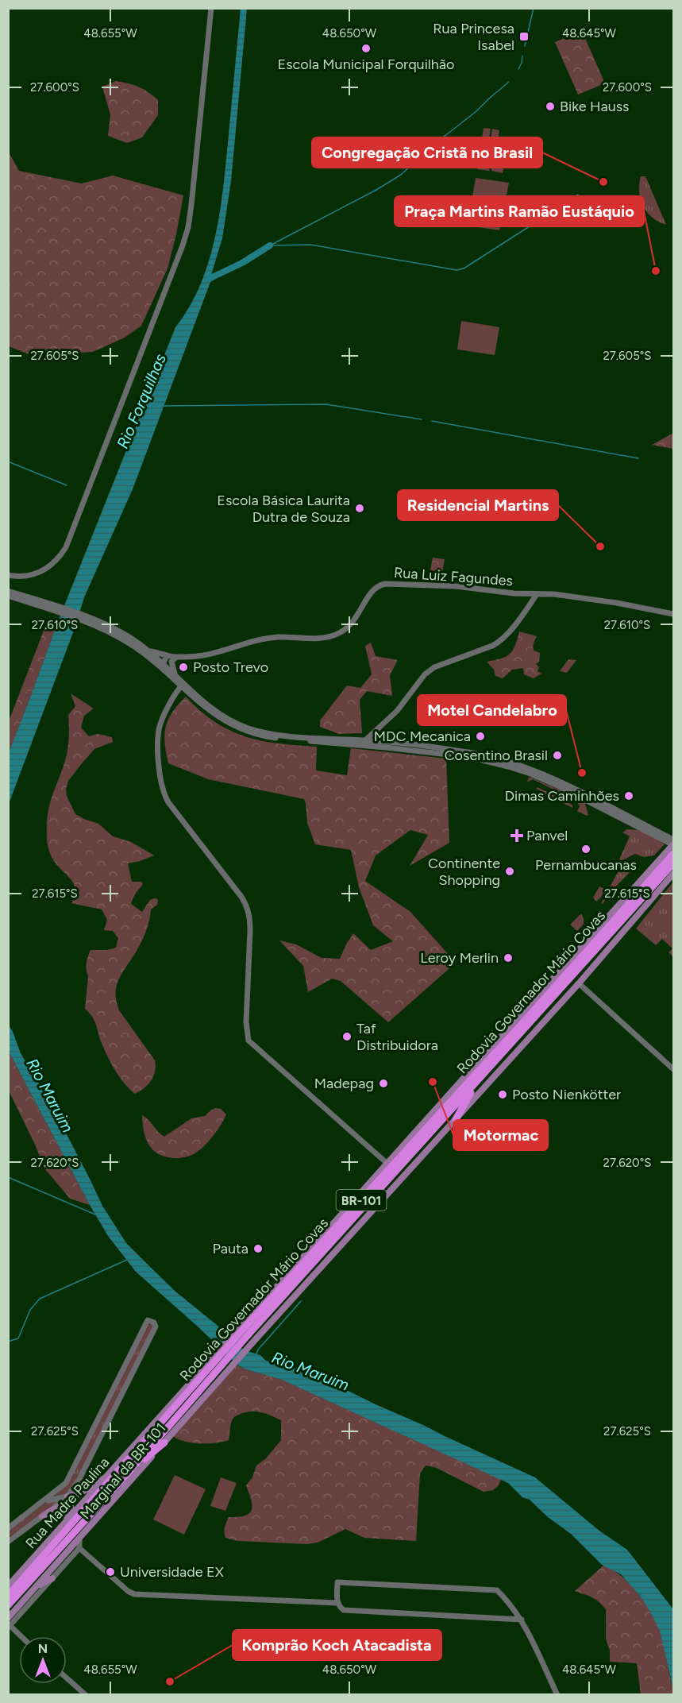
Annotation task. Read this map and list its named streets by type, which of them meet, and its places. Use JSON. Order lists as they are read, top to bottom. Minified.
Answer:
{"streets":{"highway":["Rodovia Governador Mário Covas","BR-101"],"main road":["Rua Luiz Fagundes","Marginal da BR-101","Rua Madre Paulina"]},"crossings":[["Rodovia Governador Mário Covas","Rua Madre Paulina"]],"water":["Rio Forquilhas","Rio Maruim"],"places":{"transit":["Rua Princesa Isabel"],"other":["Escola Municipal Forquilhão","Bike Hauss","Congregação Cristã no Brasil","Praça Martins Ramão Eustáquio","Escola Básica Laurita Dutra de Souza","Residencial Martins","Posto Trevo","MDC Mecanica","Cosentino Brasil","Motel Candelabro","Dimas Caminhões","Pernambucanas","Continente Shopping","Leroy Merlin","Taf Distribuidora","Motormac","Madepag","Posto Nienkötter","Pauta","Universidade EX","Komprão Koch Atacadista"],"health":["Panvel"]},"north":"top","coordinates":["48.655°W","48.650°W","48.645°W","27.600°S","27.605°S","27.610°S","27.615°S","27.620°S","27.625°S"]}
